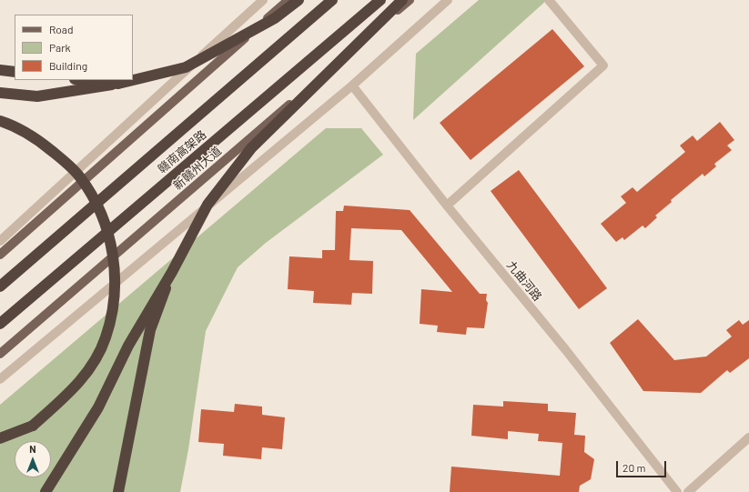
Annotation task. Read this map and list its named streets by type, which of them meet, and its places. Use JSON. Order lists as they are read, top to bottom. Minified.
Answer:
{"streets":{"highway":["赣南高架路"],"main road":["新赣州大道"],"street":["九曲河路"]},"legend":["Road","Park","Building"],"scale_bar":"20 m","north":"top"}
